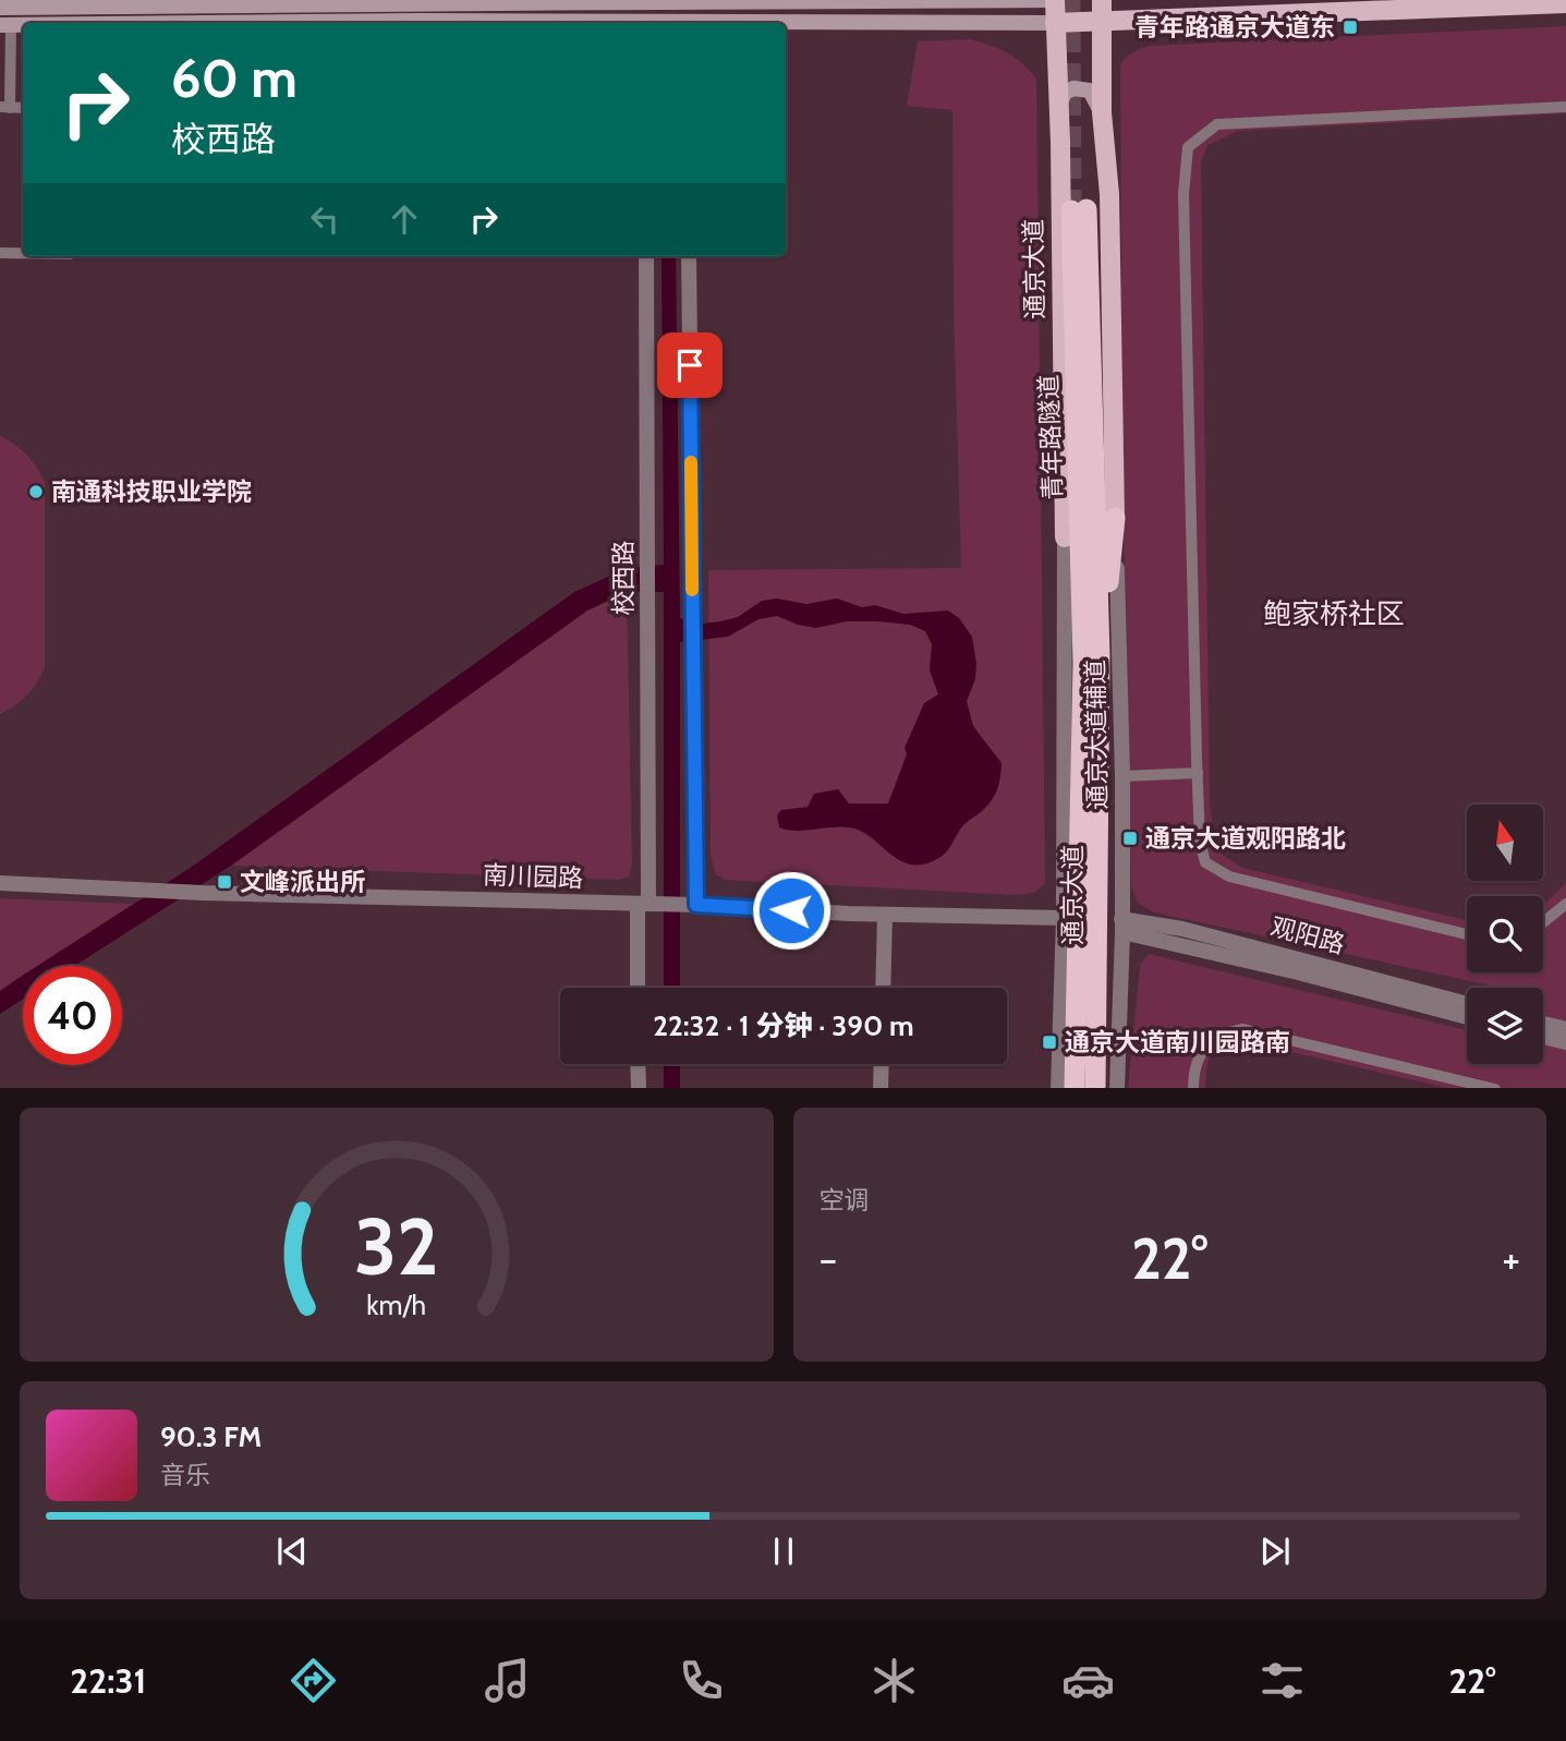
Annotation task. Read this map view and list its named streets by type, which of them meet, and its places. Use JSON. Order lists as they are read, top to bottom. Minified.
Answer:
{"streets":{"highway":["通京大道","青年路隧道"],"street":["校西路","通京大道辅道","南川园路","观阳路"]},"crossings":[["通京大道","青年路隧道"],["通京大道","通京大道辅道"],["校西路","南川园路"],["通京大道辅道","南川园路"],["通京大道辅道","观阳路"]],"districts":["鲍家桥社区"],"places":{"transit":["青年路通京大道东","通京大道观阳路北","文峰派出所","通京大道南川园路南"],"other":["南通科技职业学院"]},"north":"top","page":{"turn":["60 m","校西路"],"limit":"40","trip":"22:32 · 1 分钟 · 390 m","tile":"空调","heat":["−","22°","+"],"song":["90.3 FM","音乐"],"tabs":["22:31","22°"],"gauge":["32","km/h"]}}
